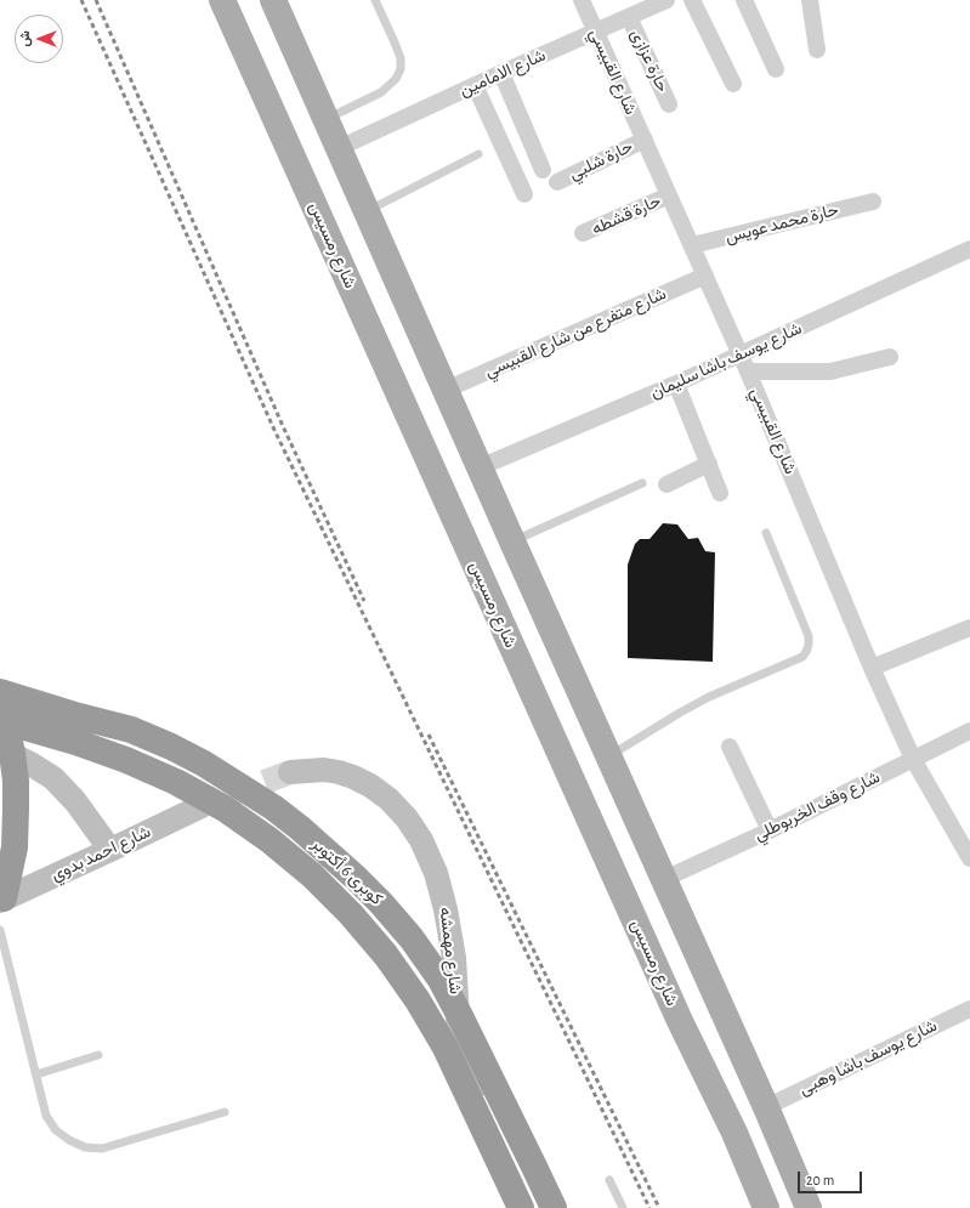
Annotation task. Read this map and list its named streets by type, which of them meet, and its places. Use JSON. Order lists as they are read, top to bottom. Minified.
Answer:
{"streets":{"highway":["كوبرى 6 أكتوبر"],"main road":["شارع رمسيس","شارع احمد بدوي","شارع مهمشه"],"street":["حارة عزازى","شارع القبيسي","شارع الامامين","حارة شلبي","حارة قشطه","حارة محمد عويس","شارع متفرع من شارع القبيسي","شارع يوسف باشا سليمان","شارع وقف الخربوطلي","شارع يوسف باشا وهبى"]},"crossings":[["حارة عزازى","شارع الامامين"],["شارع القبيسي","شارع الامامين"],["شارع القبيسي","حارة شلبي"],["شارع القبيسي","حارة قشطه"],["شارع القبيسي","حارة محمد عويس"],["شارع القبيسي","شارع متفرع من شارع القبيسي"],["شارع القبيسي","شارع يوسف باشا سليمان"],["شارع القبيسي","شارع وقف الخربوطلي"]],"scale_bar":"20 m","north":"left"}
